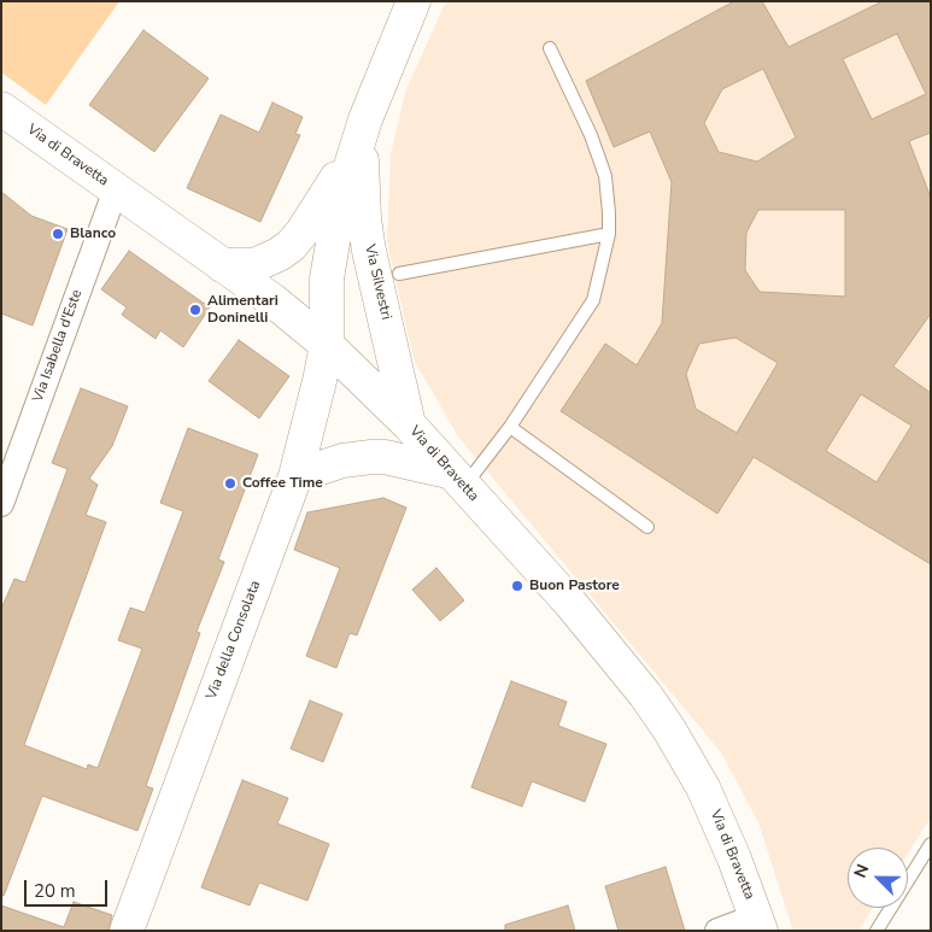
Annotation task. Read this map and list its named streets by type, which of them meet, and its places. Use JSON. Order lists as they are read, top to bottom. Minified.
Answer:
{"streets":{"main road":["Via di Bravetta","Via Silvestri","Via della Consolata"],"street":["Via Isabella d'Este"]},"crossings":[["Via di Bravetta","Via Silvestri"],["Via di Bravetta","Via Isabella d'Este"],["Via di Bravetta","Via della Consolata"],["Via Silvestri","Via della Consolata"]],"places":["Blanco","Alimentari Doninelli","Coffee Time","Buon Pastore"],"scale_bar":"20 m","north":"top left"}
